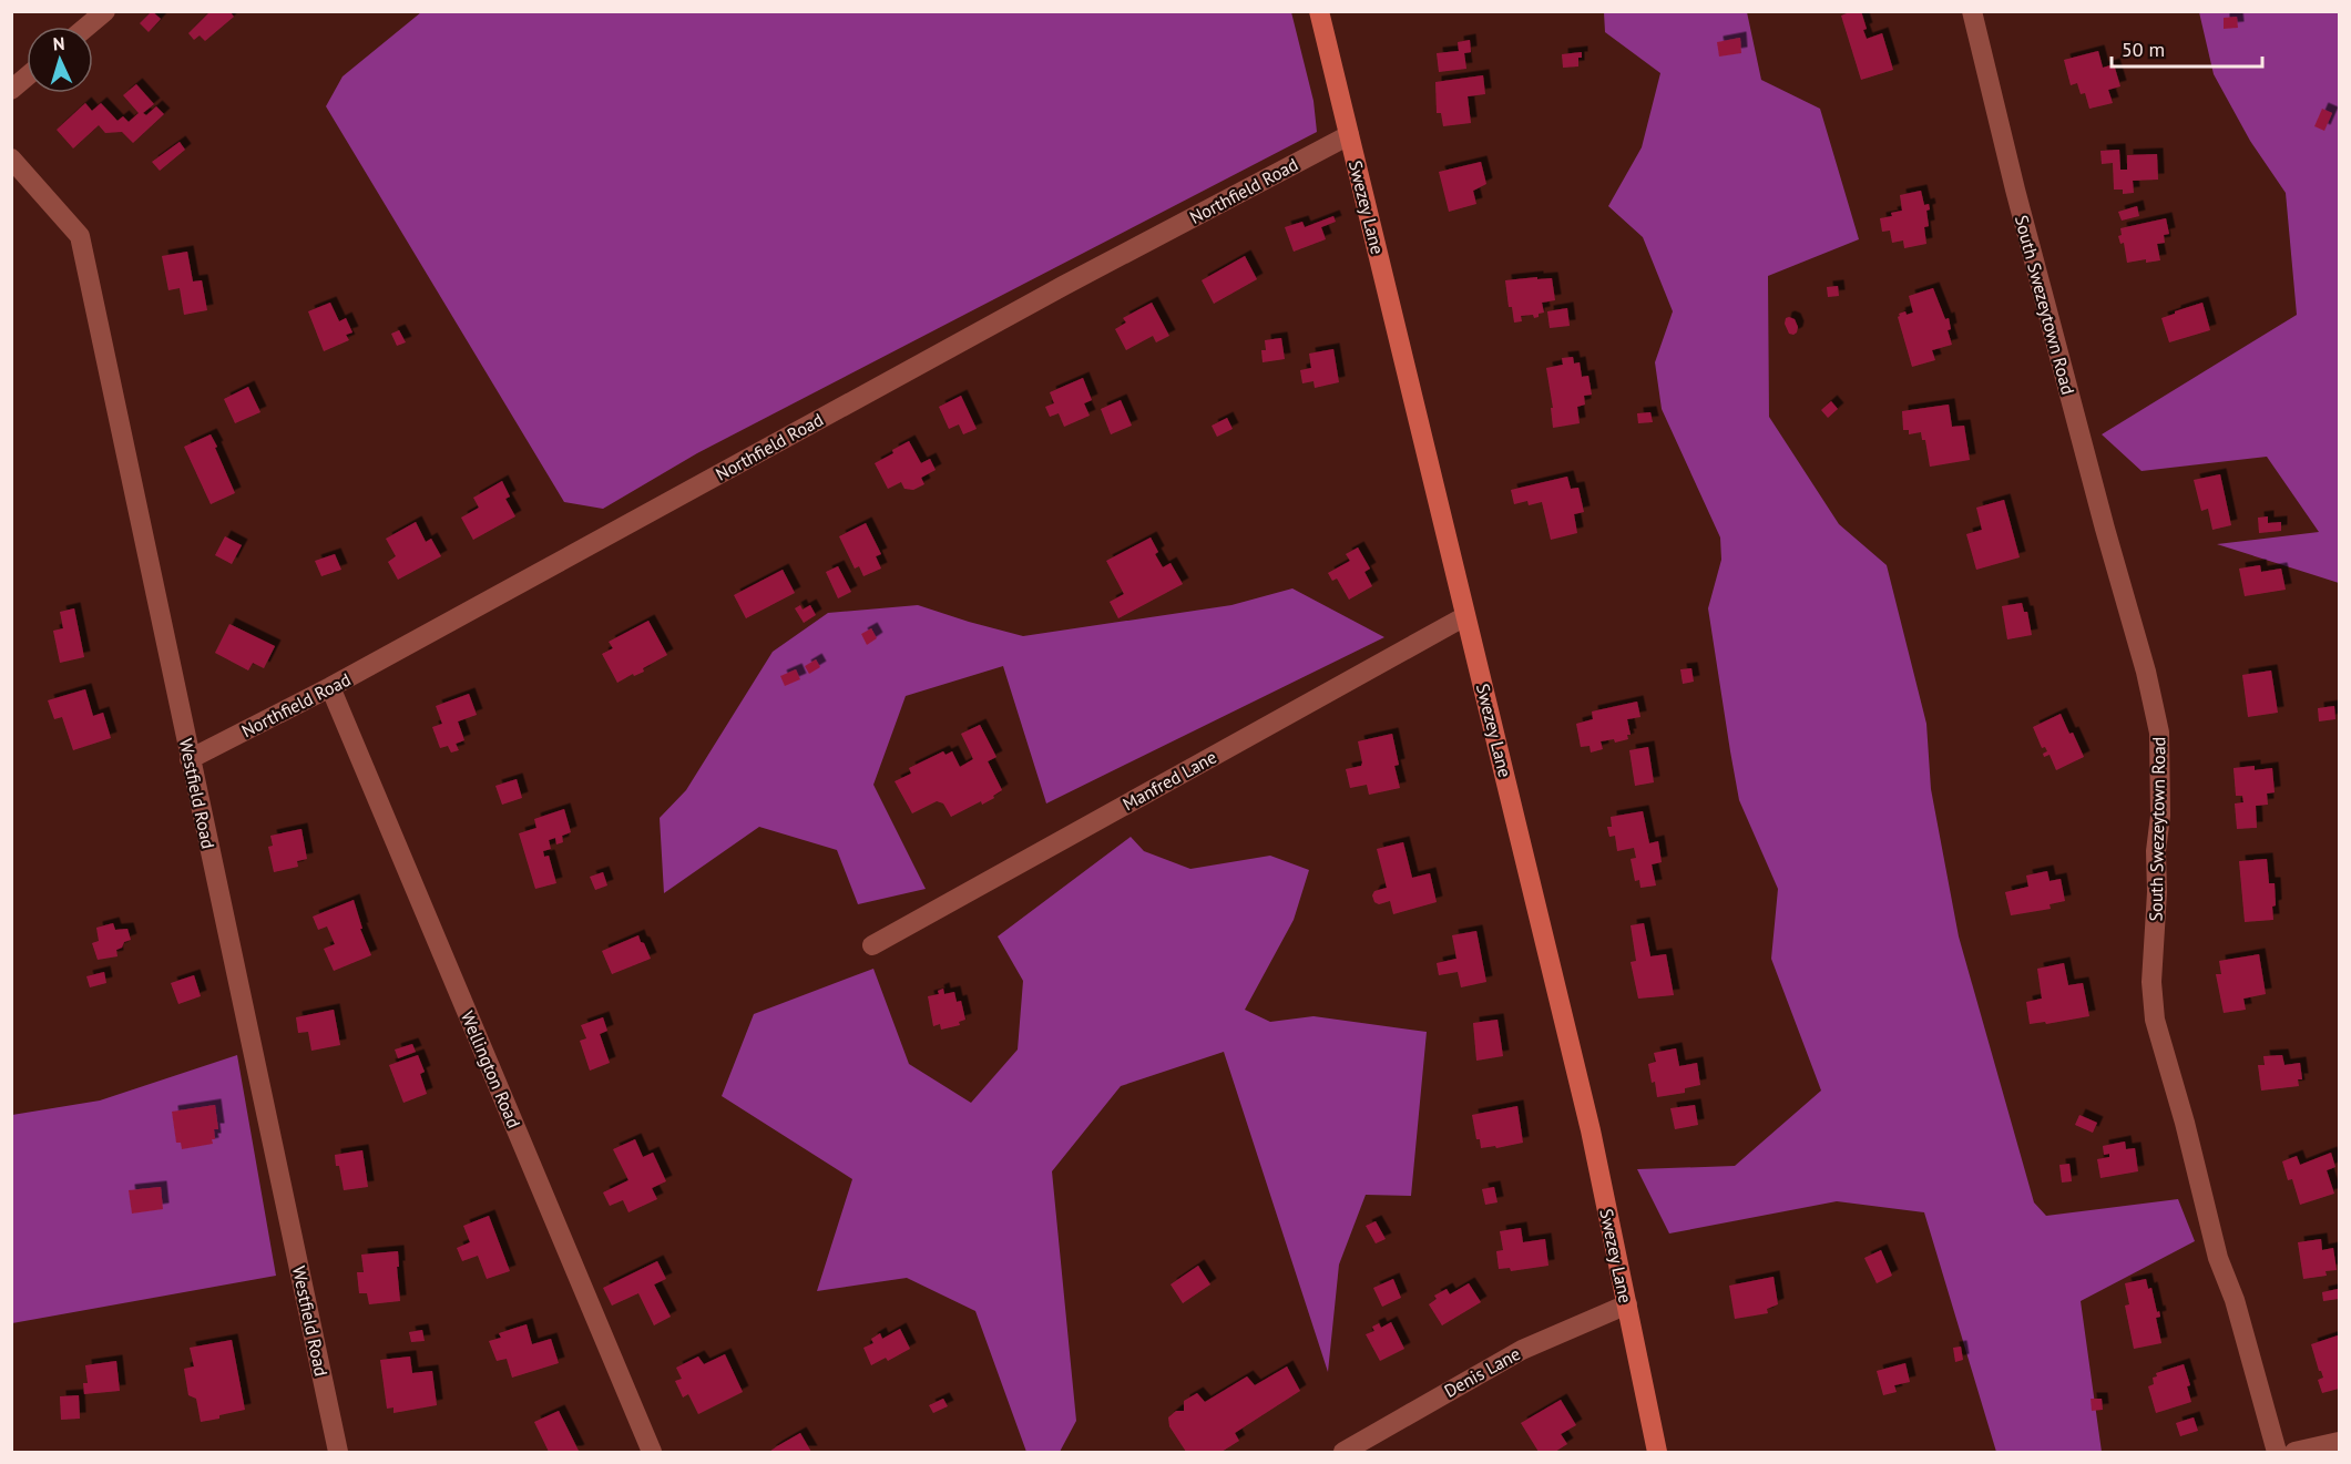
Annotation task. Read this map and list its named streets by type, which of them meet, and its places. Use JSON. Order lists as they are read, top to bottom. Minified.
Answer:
{"streets":{"street":["Northfield Road","Swezey Lane","South Swezeytown Road","Manfred Lane","Westfield Road","Wellington Road","Denis Lane"]},"crossings":[["Northfield Road","Swezey Lane"],["Northfield Road","Westfield Road"],["Northfield Road","Wellington Road"],["Swezey Lane","Manfred Lane"],["Swezey Lane","Denis Lane"]],"scale_bar":"50 m","north":"top"}
